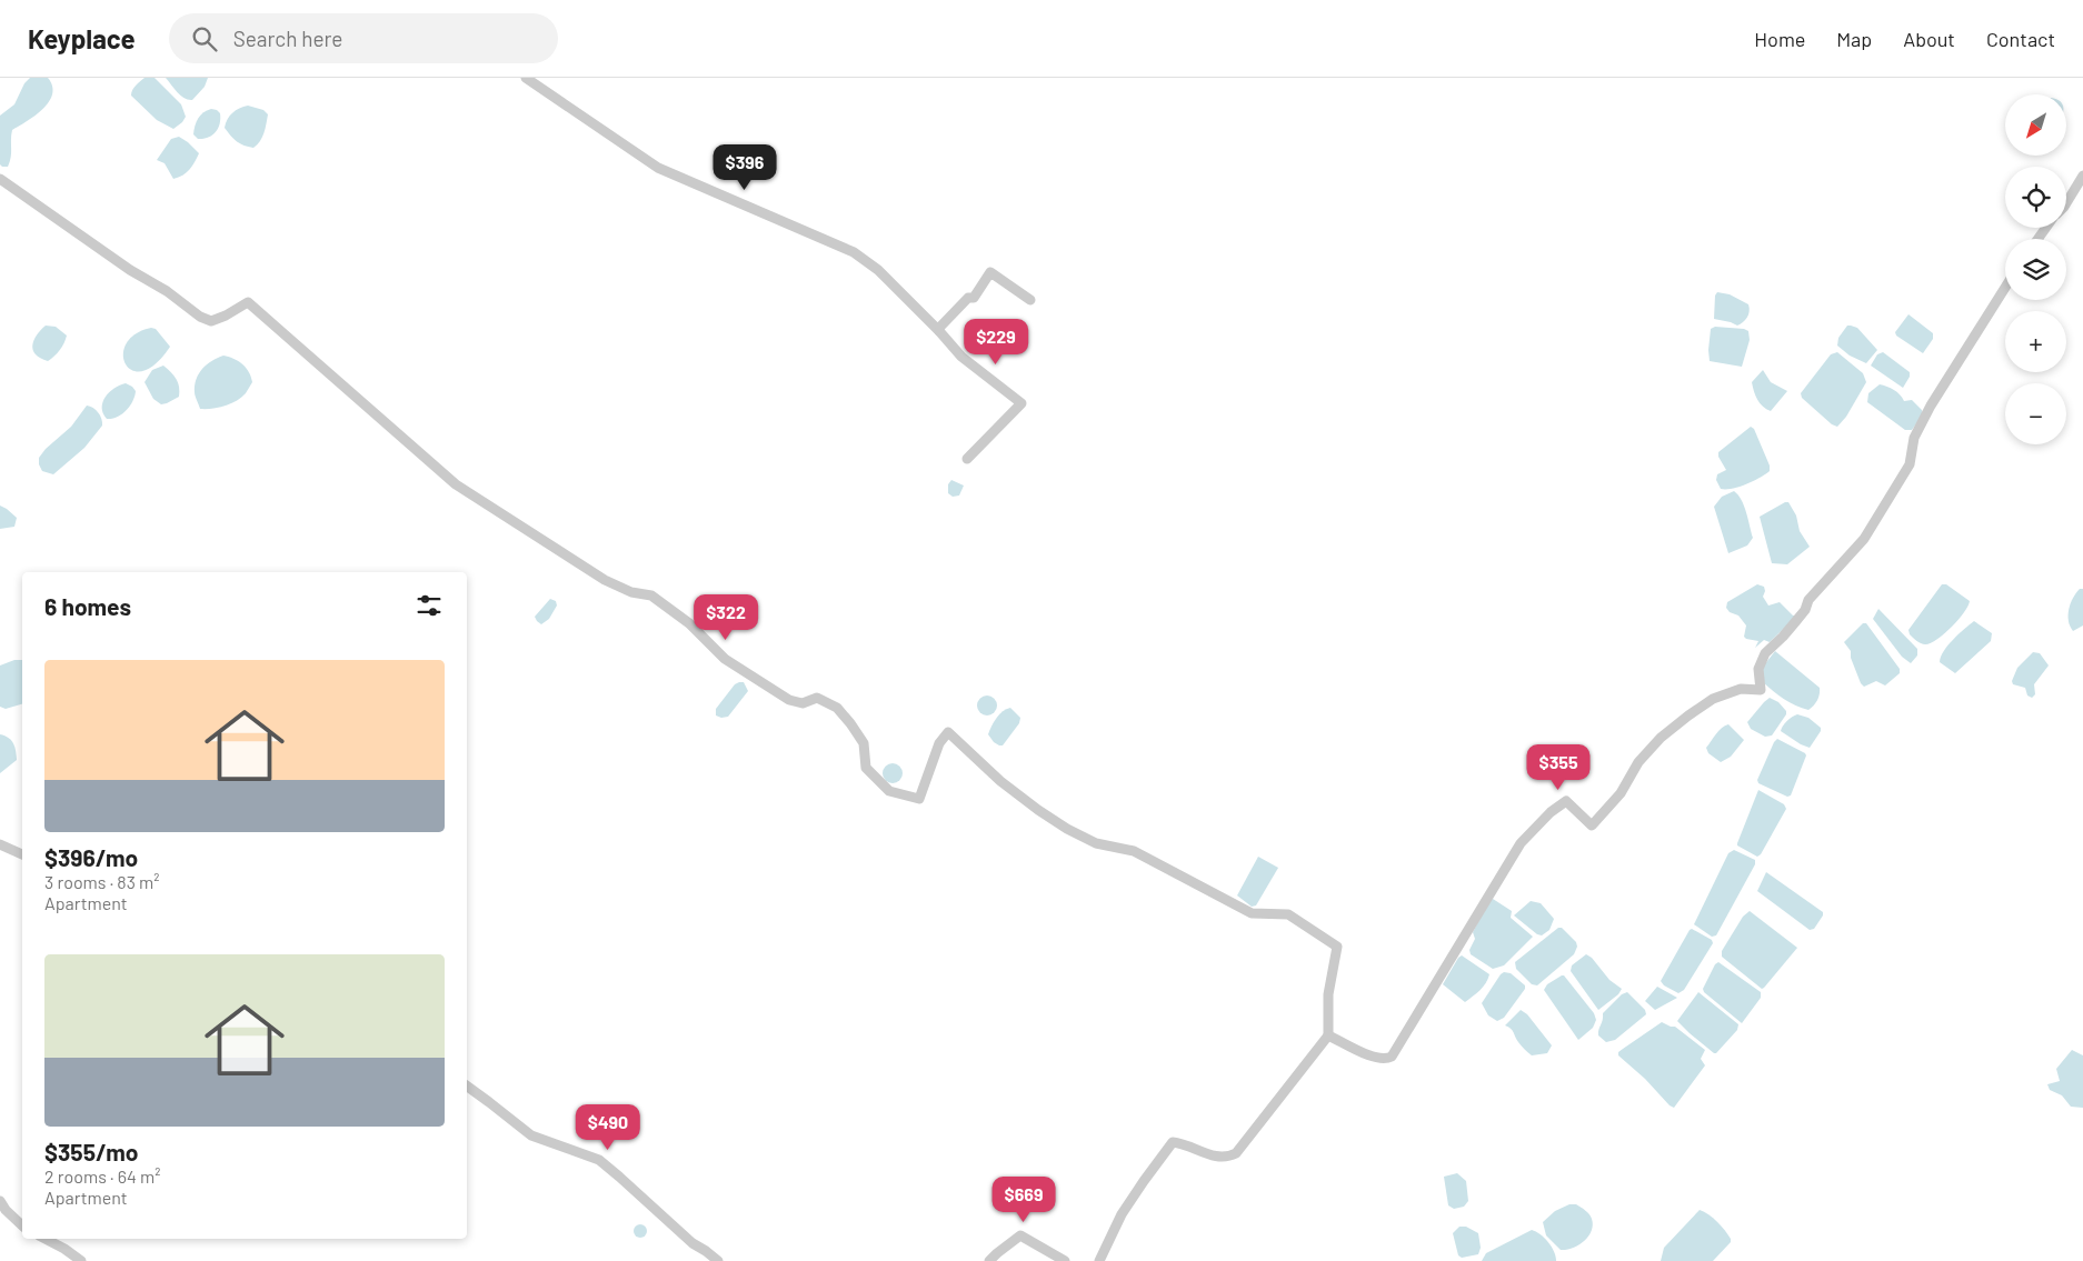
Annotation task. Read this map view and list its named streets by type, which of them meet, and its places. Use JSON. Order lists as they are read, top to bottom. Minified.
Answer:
{"north":"bottom left","page":{"header":"Keyplace","search":"Search here","nav":["Home","Map","About","Contact"],"map_buttons":["+","−"],"price":["$396","$229","$322","$355","$490","$669"],"heading":"6 homes","list":[{"name":"$396/mo","note":"3 rooms · 83 m² · Apartment"},{"name":"$355/mo","note":"2 rooms · 64 m² · Apartment"}]}}
